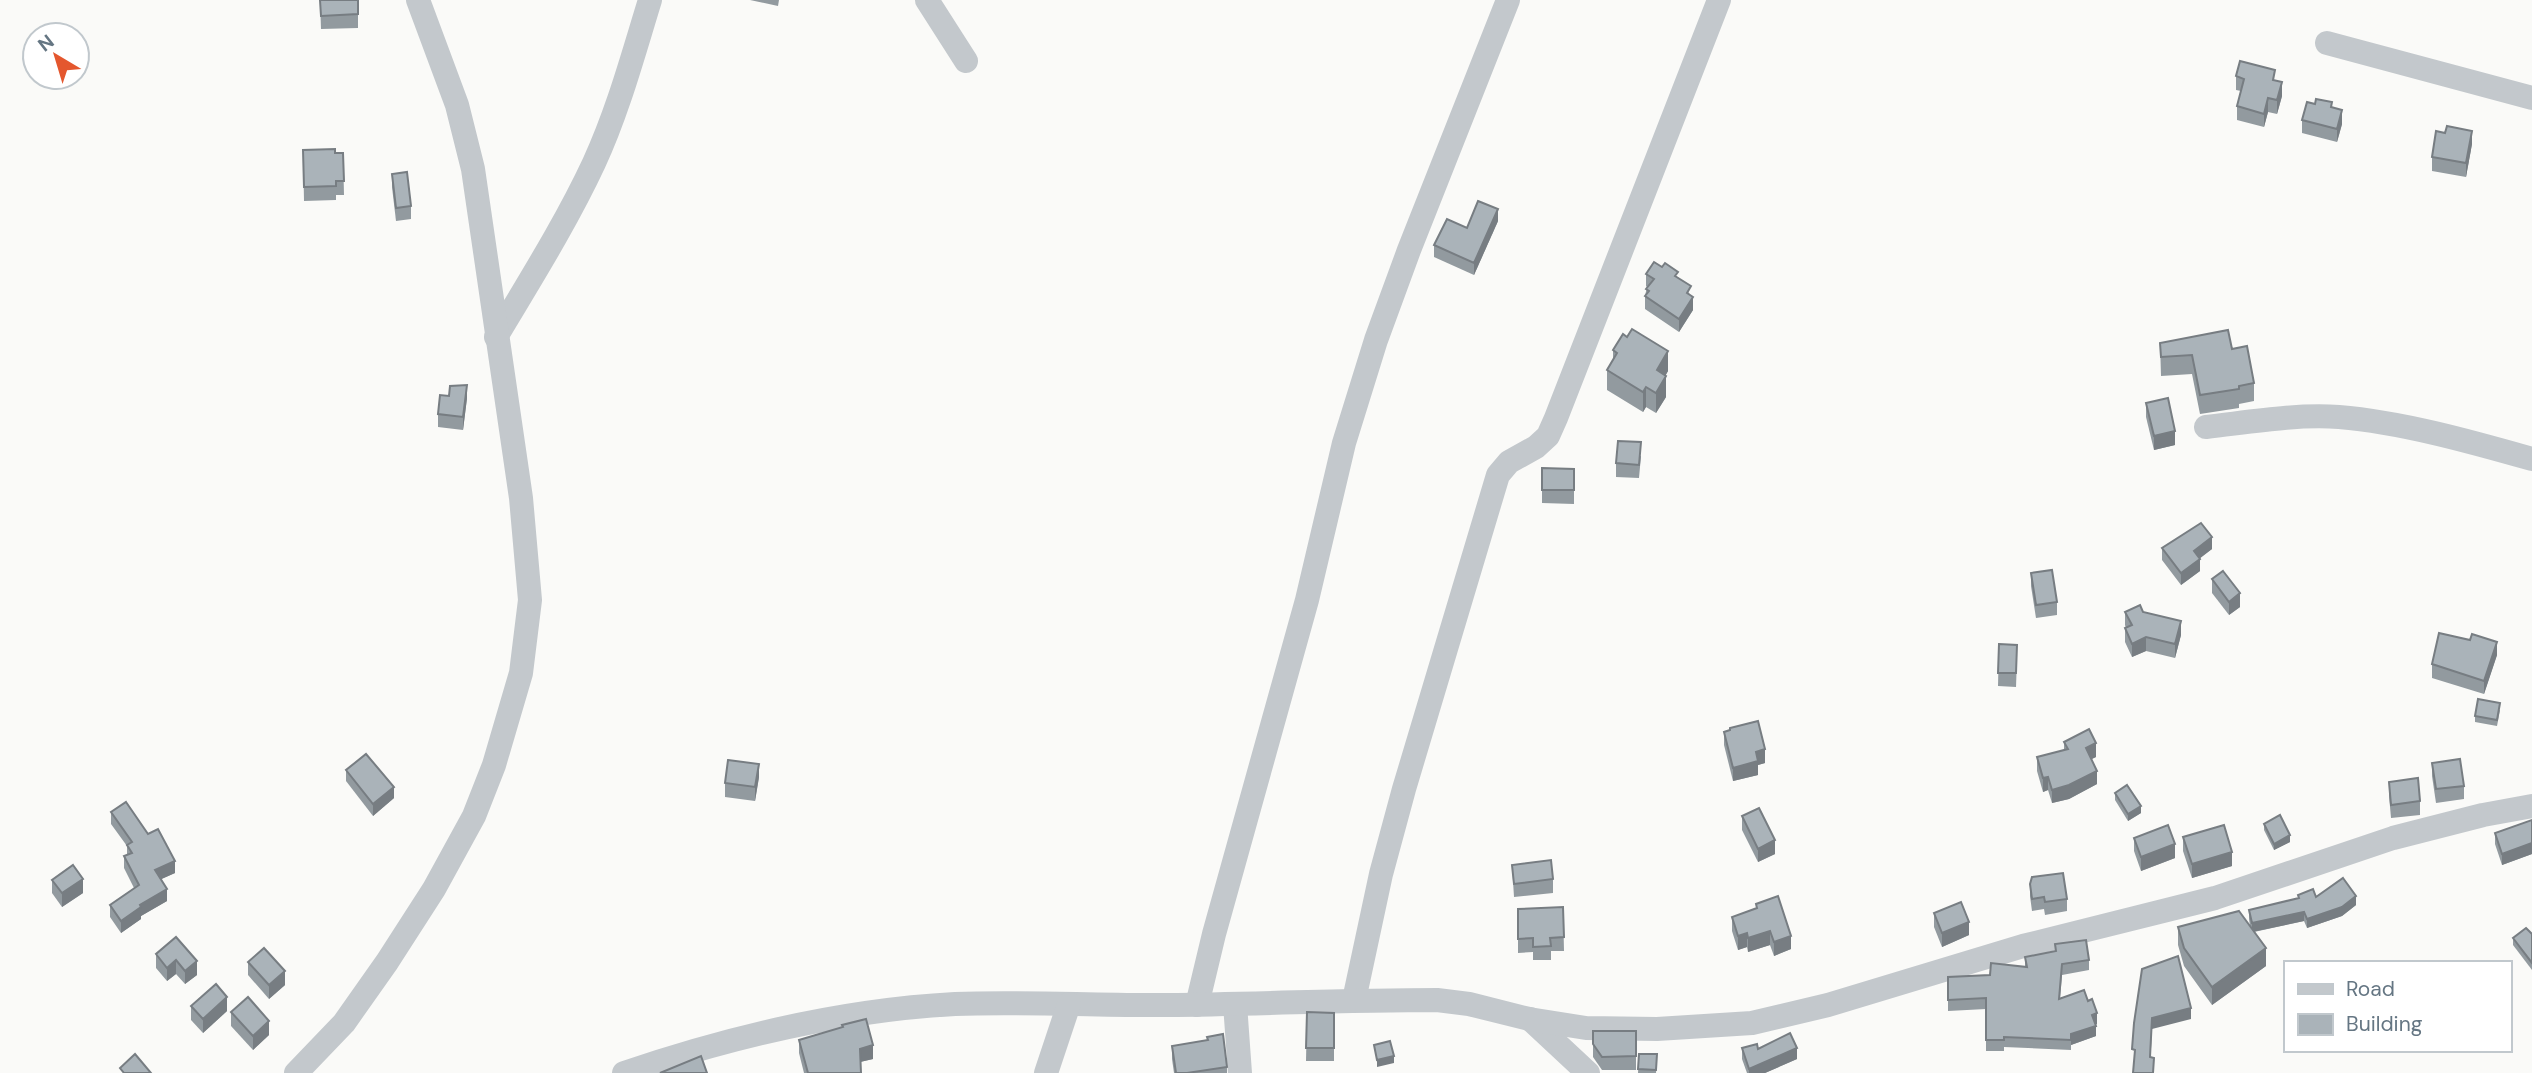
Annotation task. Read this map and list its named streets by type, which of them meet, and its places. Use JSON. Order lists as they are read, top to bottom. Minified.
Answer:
{"legend":["Road","Building"],"north":"top left"}
